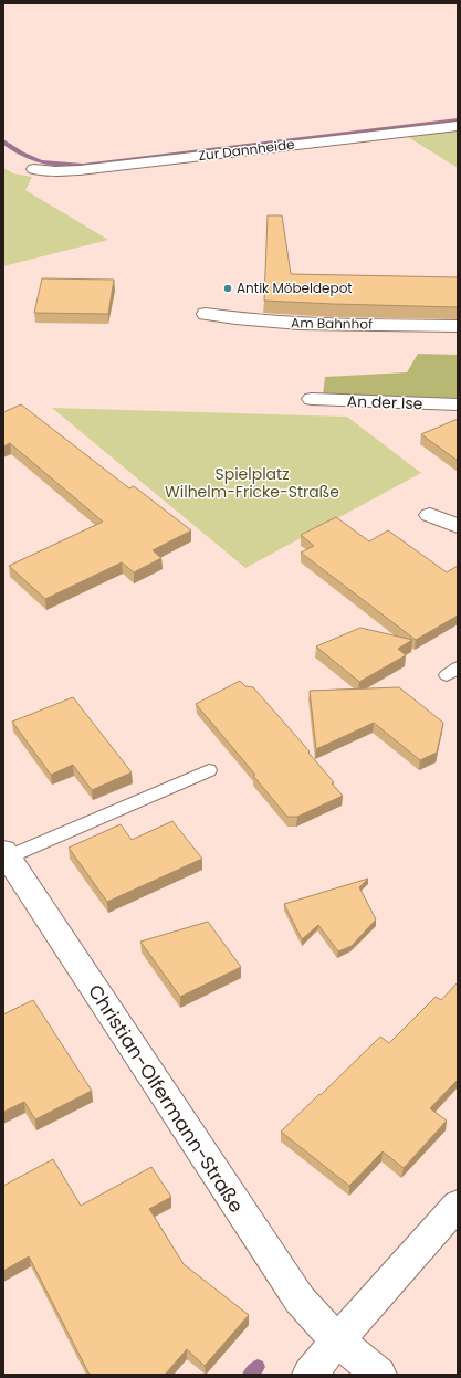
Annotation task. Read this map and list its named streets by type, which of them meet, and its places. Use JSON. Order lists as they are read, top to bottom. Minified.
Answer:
{"streets":{"street":["Zur Dannheide","Am Bahnhof","An der Ise","Christian-Olfermann-Straße"]},"parks":["Spielplatz Wilhelm-Fricke-Straße"],"places":["Antik Möbeldepot"]}
